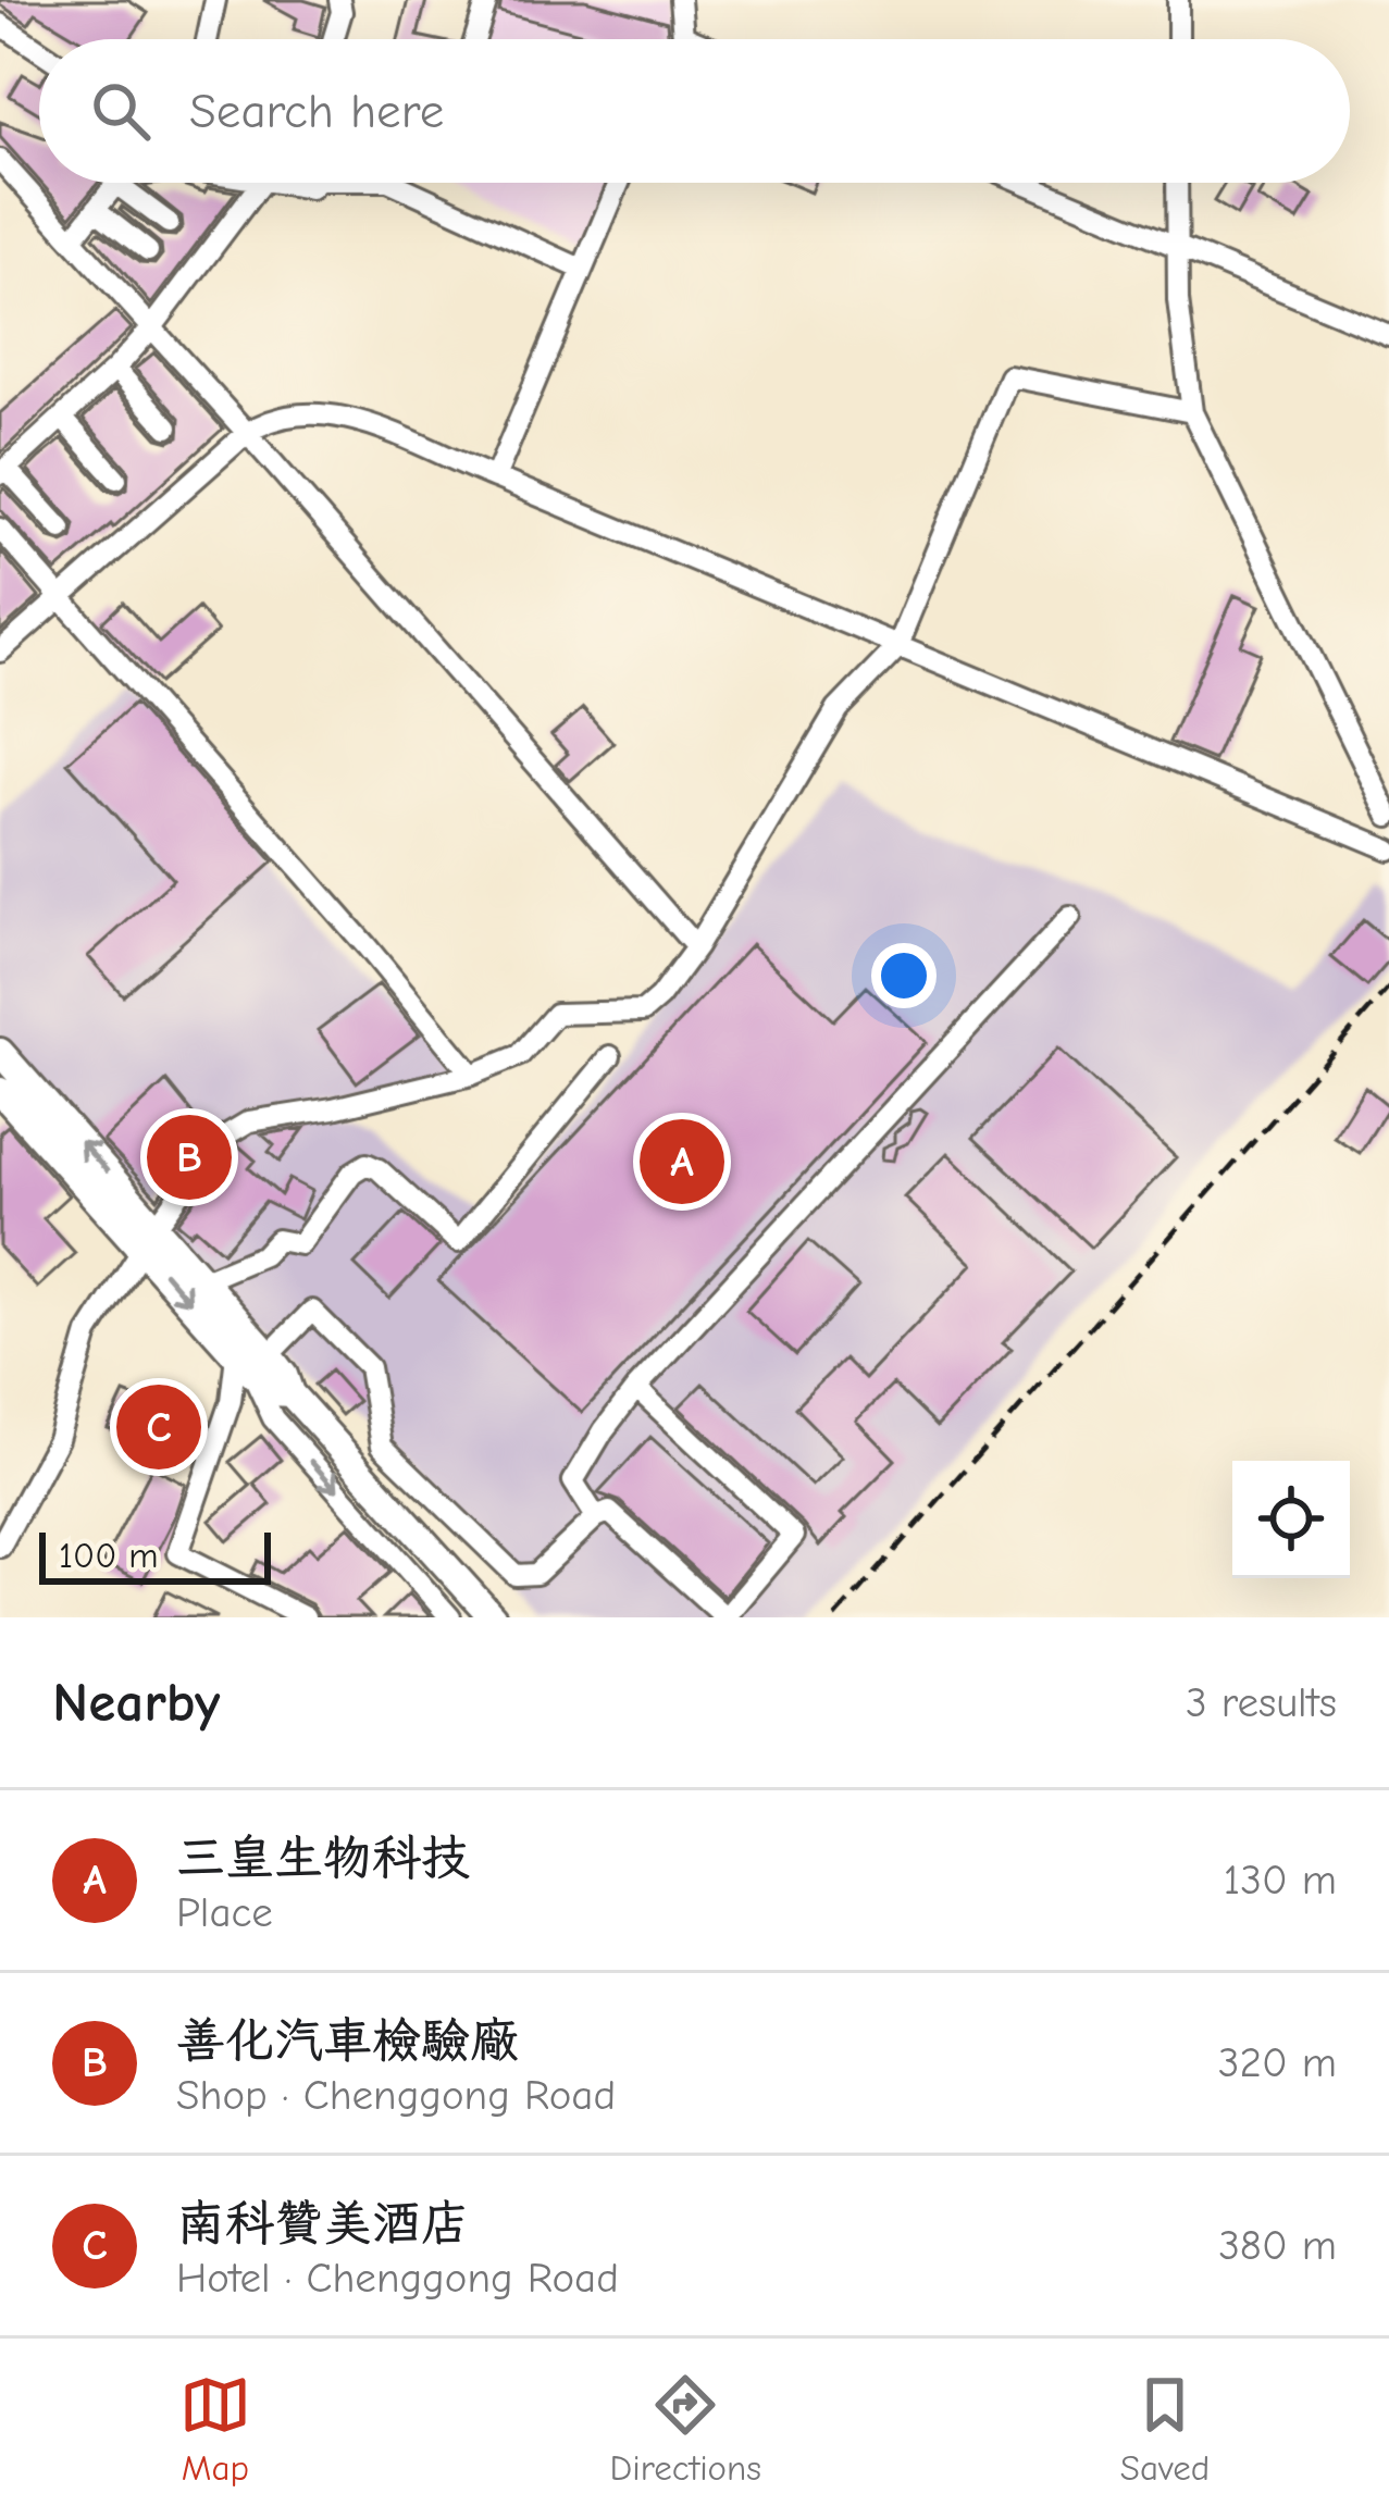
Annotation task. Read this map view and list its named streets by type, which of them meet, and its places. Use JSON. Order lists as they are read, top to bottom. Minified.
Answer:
{"scale_bar":"100 m","page":{"search":"Search here","pins":["B","A","C"],"scale":"100 m","heading":["Nearby","3 results"],"list":[{"mark":"A","name":"三皇生物科技","note":"Place","value":"130 m"},{"mark":"B","name":"善化汽車檢驗廠","note":"Shop · Chenggong Road","value":"320 m"},{"mark":"C","name":"南科贊美酒店","note":"Hotel · Chenggong Road","value":"380 m"}],"nav":["Map","Directions","Saved"]}}
